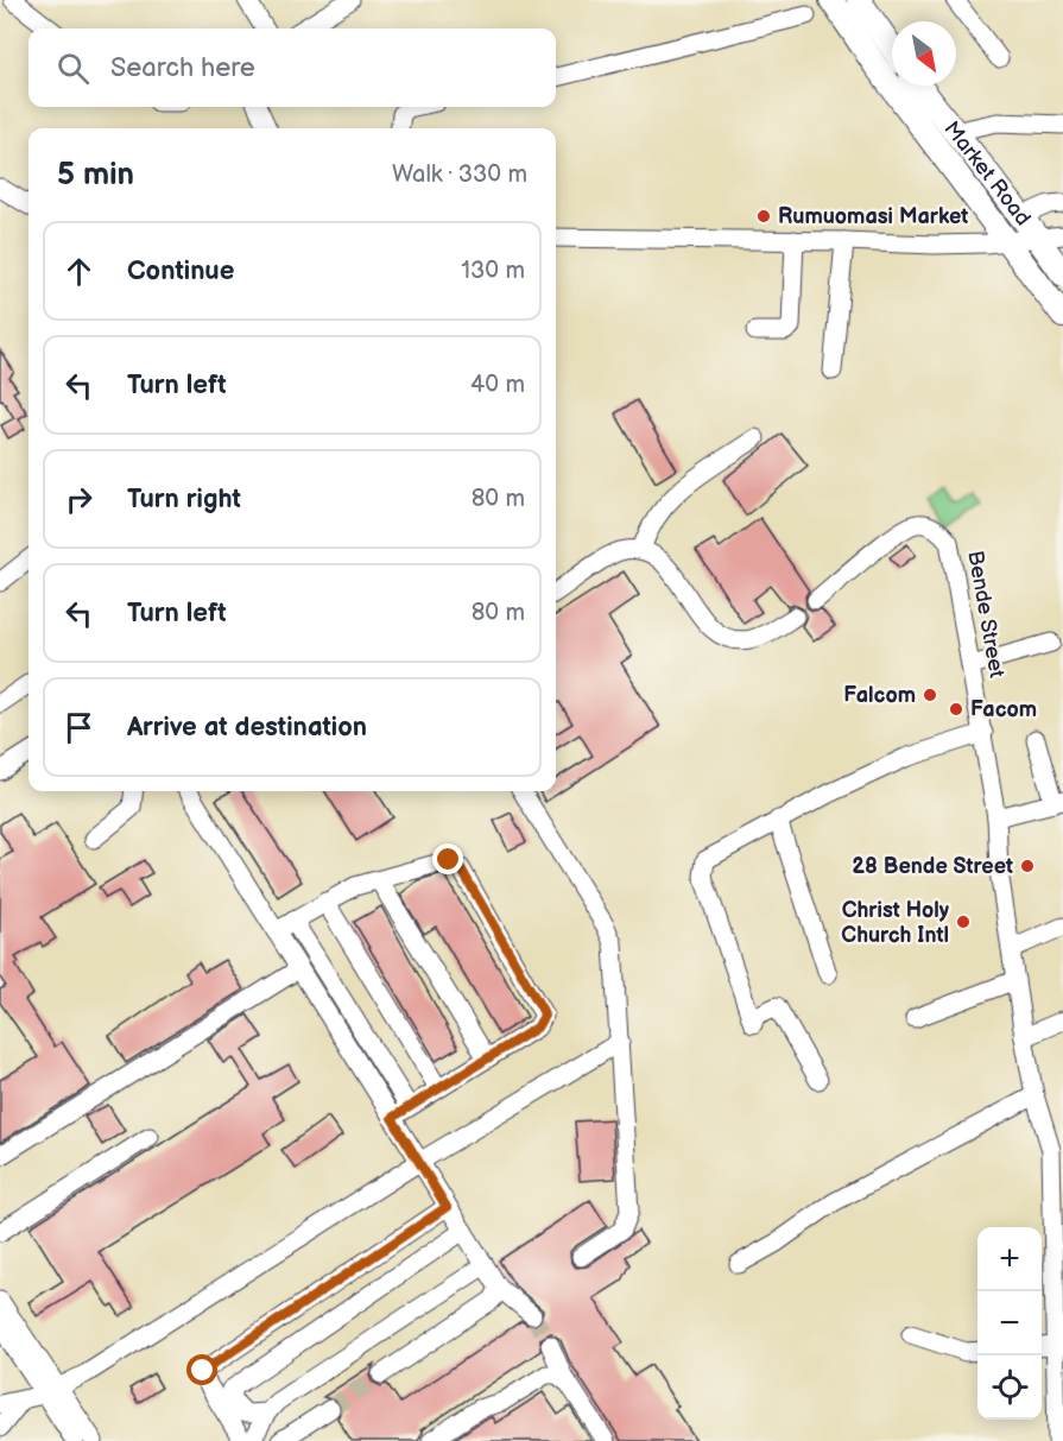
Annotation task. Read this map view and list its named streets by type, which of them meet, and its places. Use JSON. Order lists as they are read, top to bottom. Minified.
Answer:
{"streets":{"main road":["Market Road"],"street":["Bende Street"]},"places":["Rumuomasi Market","Falcom","Facom","28 Bende Street","Christ Holy Church Intl"],"north":"bottom right","page":{"search":"Search here","heading":["5 min","Walk · 330 m"],"list":[["Continue","130 m"],["Turn left","40 m"],["Turn right","80 m"],["Turn left","80 m"],"Arrive at destination"],"map_buttons":["+","−"]}}
